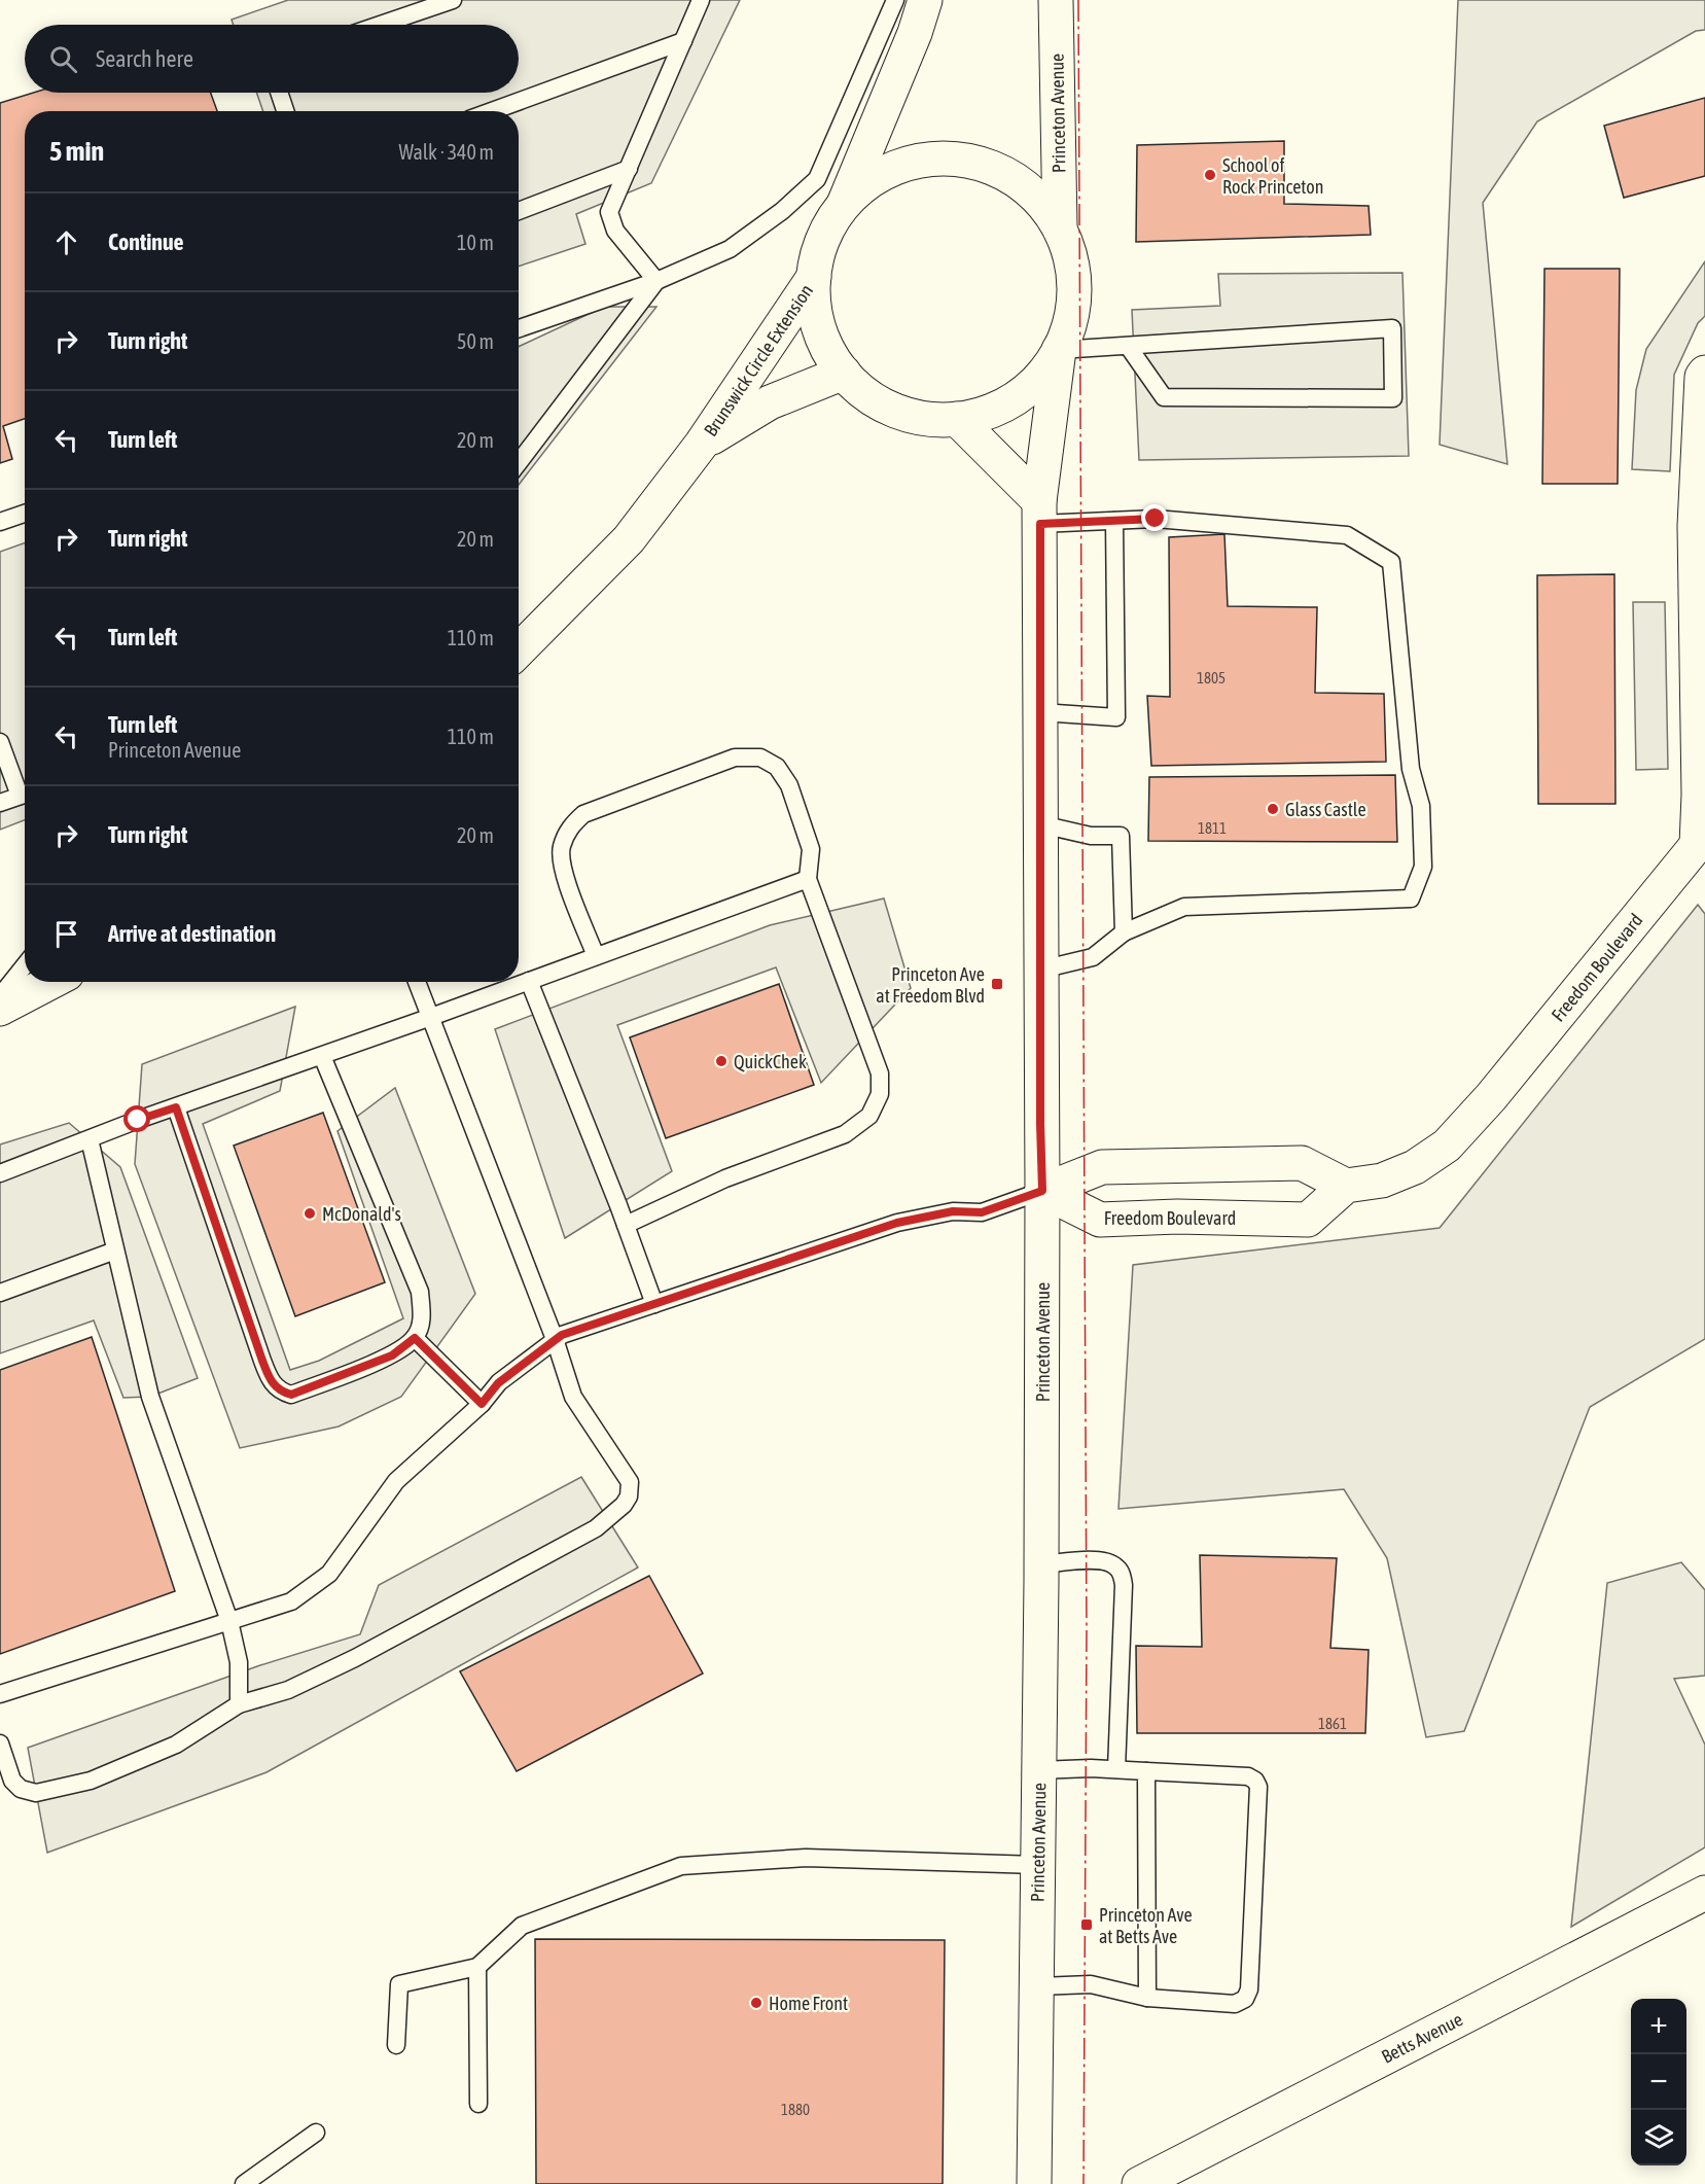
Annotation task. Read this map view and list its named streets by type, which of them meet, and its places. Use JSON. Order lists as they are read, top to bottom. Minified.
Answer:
{"streets":{"main road":["Princeton Avenue","Brunswick Circle Extension","Freedom Boulevard","Betts Avenue"]},"crossings":[["Princeton Avenue","Freedom Boulevard"]],"places":{"other":["School of Rock Princeton","Glass Castle","QuickChek","McDonald's","Home Front"],"transit":["Princeton Ave at Freedom Blvd","Princeton Ave at Betts Ave"]},"house_numbers":["1805","1811","1861","1880"],"page":{"search":"Search here","heading":["5 min","Walk · 340 m"],"list":[["Continue","10 m"],["Turn right","50 m"],["Turn left","20 m"],["Turn right","20 m"],["Turn left","110 m"],["Turn left","Princeton Avenue","110 m"],["Turn right","20 m"],"Arrive at destination"],"map_buttons":["+","−"]}}
